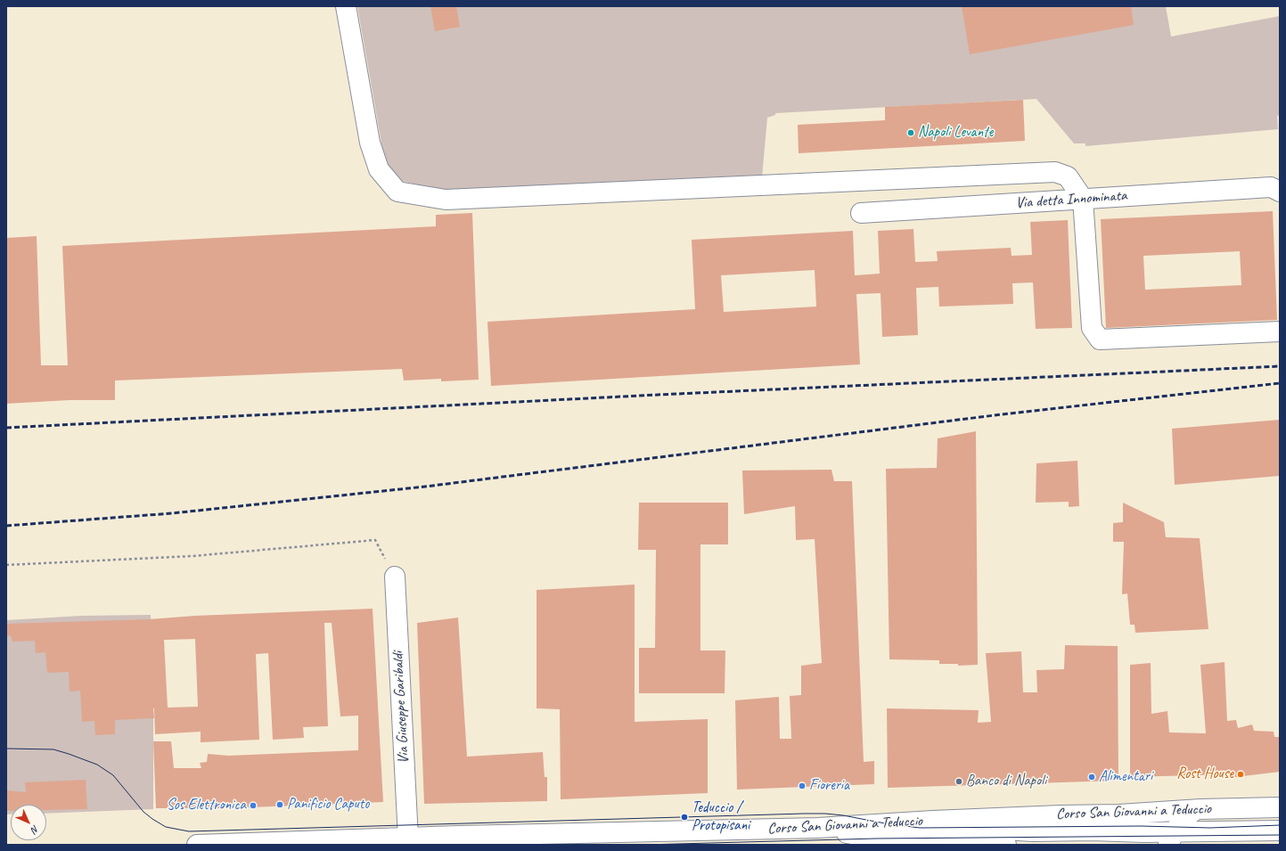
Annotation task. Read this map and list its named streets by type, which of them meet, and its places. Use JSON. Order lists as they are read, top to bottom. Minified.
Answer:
{"streets":{"main road":["Via detta Innominata","Via Giuseppe Garibaldi","Corso San Giovanni a Teduccio"]},"crossings":[["Via Giuseppe Garibaldi","Corso San Giovanni a Teduccio"]],"places":["Napoli Levante","Rost House","Alimentari","Banco di Napoli","Fioreria","Panificio Caputo","Sos Elettronica","Teduccio / Protopisani"],"north":"bottom right"}
